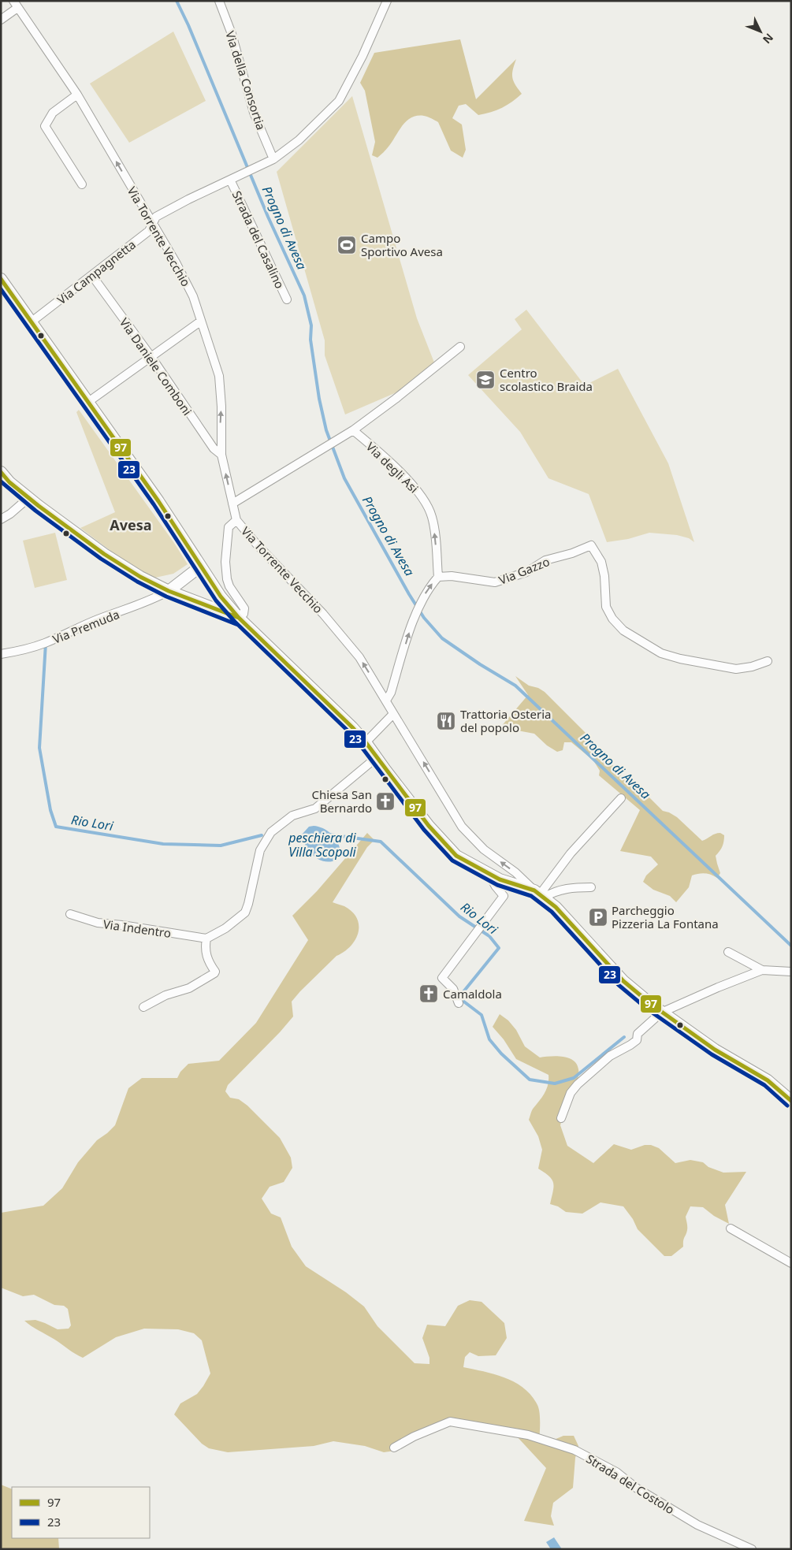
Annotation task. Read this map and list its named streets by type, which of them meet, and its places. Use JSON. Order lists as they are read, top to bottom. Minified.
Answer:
{"streets":{"street":["Via della Consortia","Via Torrente Vecchio","Strada del Casalino","Via Campagnetta","Via Daniele Comboni","Via degli Asi","Via Gazzo","Via Premuda","Via Indentro","Strada del Costolo"]},"crossings":[["Via della Consortia","Strada del Casalino"],["Via Torrente Vecchio","Strada del Casalino"],["Via Torrente Vecchio","Via Campagnetta"],["Via Torrente Vecchio","Via Daniele Comboni"],["Strada del Casalino","Via Campagnetta"],["Via Campagnetta","Via Daniele Comboni"],["Via degli Asi","Via Gazzo"]],"one_way":["Via degli Asi"],"districts":["Avesa"],"water":["Progno di Avesa","Rio Lori","peschiera di Villa Scopoli"],"places":{"sports":["Campo Sportivo Avesa"],"school or university":["Centro scolastico Braida"],"restaurant":["Trattoria Osteria del popolo"],"church":["Chiesa San Bernardo","Camaldola"],"parking":["Parcheggio Pizzeria La Fontana"]},"lines":["transit line 97","transit line 23"],"legend":["97","23"],"north":"bottom right"}
